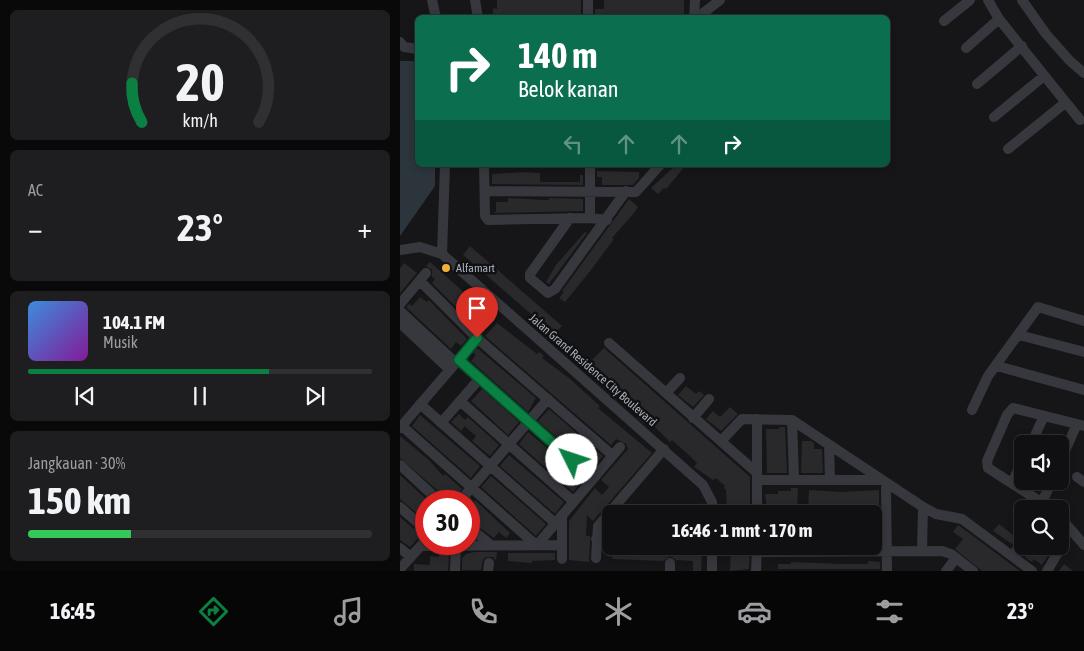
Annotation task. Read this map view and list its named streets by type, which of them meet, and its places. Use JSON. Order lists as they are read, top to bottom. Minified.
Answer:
{"streets":{"street":["Jalan Grand Residence City Boulevard"]},"places":["Alfamart"],"page":{"turn":["140 m","Belok kanan"],"tile":["AC",["Jangkauan · 30%","150 km"]],"heat":["−","23°","+"],"song":["104.1 FM","Musik"],"limit":"30","trip":"16:46 · 1 mnt · 170 m","tabs":["16:45","23°"],"gauge":["20","km/h"]}}
